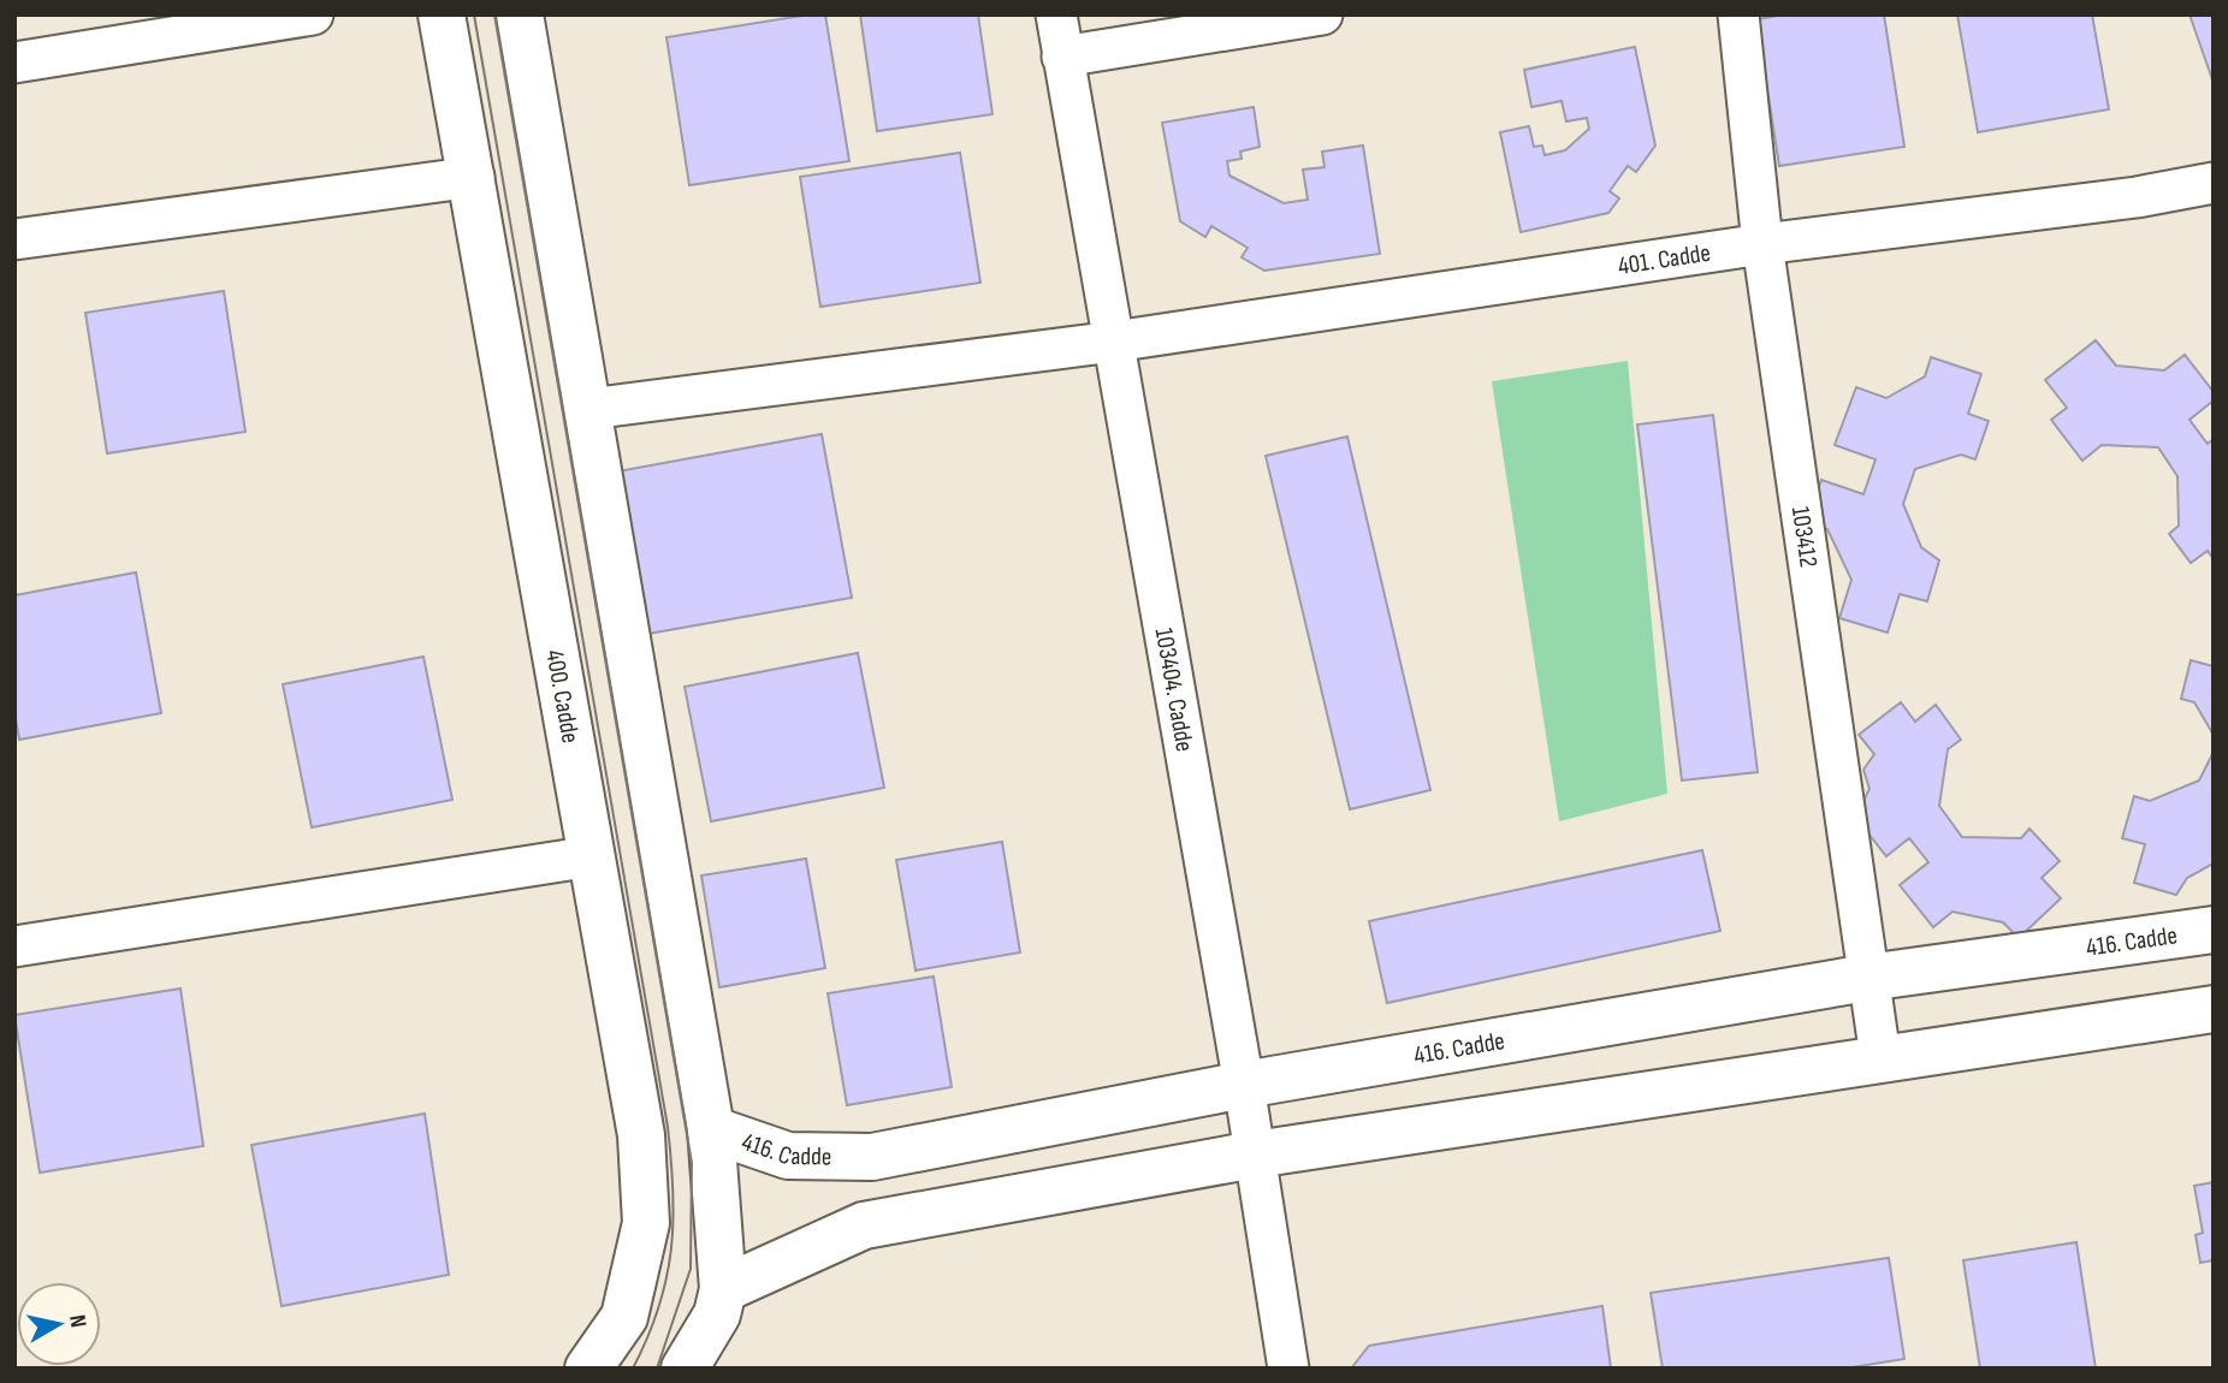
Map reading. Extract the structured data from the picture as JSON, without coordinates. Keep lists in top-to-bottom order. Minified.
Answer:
{"streets":{"street":["401. Cadde","103412","103404. Cadde","400. Cadde","416. Cadde"]},"crossings":[["401. Cadde","103412"],["401. Cadde","103404. Cadde"],["103412","416. Cadde"],["103404. Cadde","416. Cadde"]],"north":"right"}
